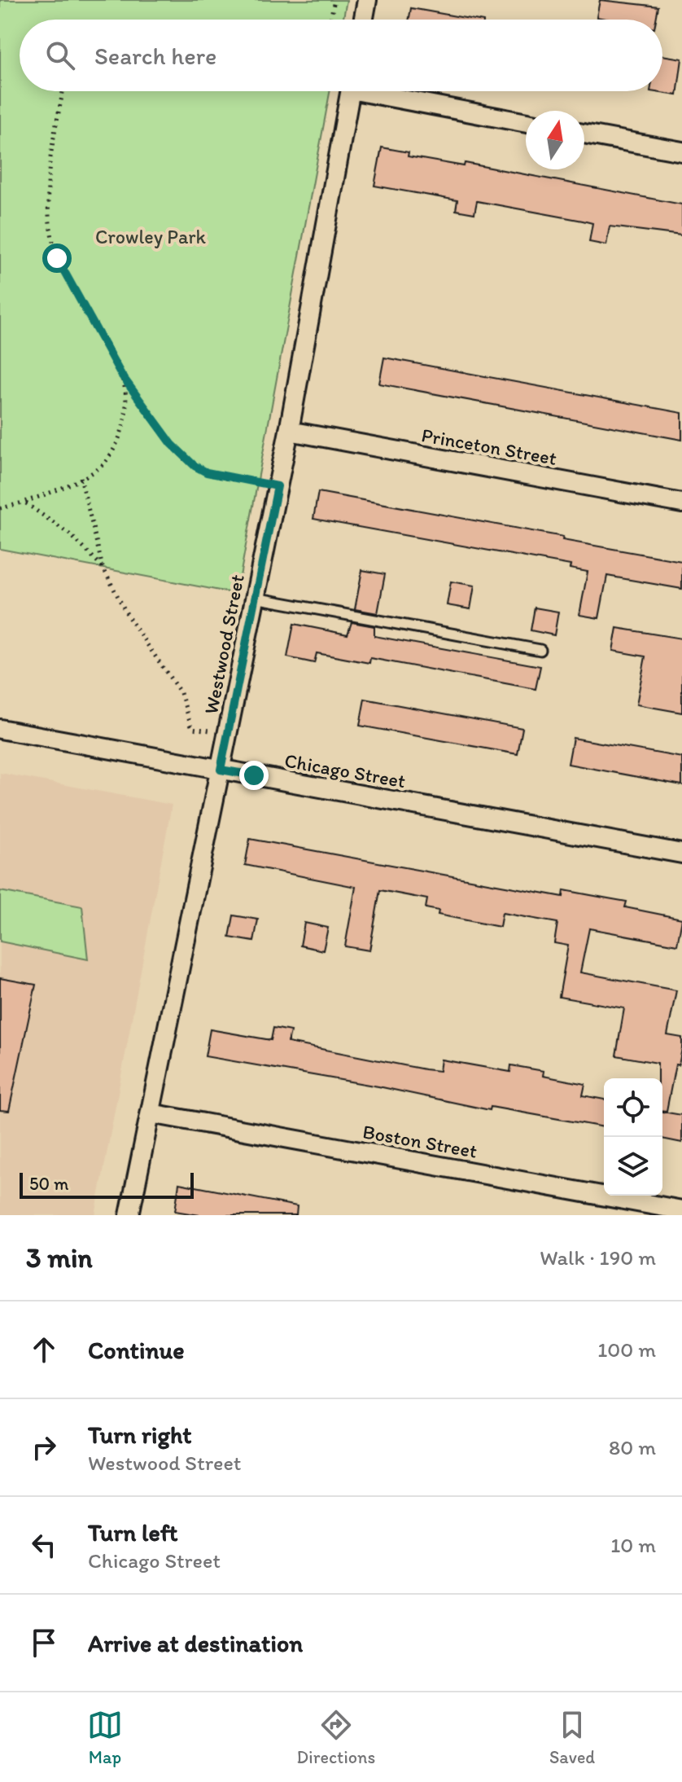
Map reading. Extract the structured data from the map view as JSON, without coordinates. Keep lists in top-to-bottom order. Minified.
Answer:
{"streets":{"street":["Princeton Street","Westwood Street","Chicago Street","Boston Street"]},"crossings":[["Princeton Street","Westwood Street"],["Westwood Street","Chicago Street"],["Westwood Street","Boston Street"]],"parks":["Crowley Park"],"scale_bar":"50 m","north":"top","page":{"search":"Search here","scale":"50 m","heading":["3 min","Walk · 190 m"],"list":[["Continue","100 m"],["Turn right","Westwood Street","80 m"],["Turn left","Chicago Street","10 m"],"Arrive at destination"],"nav":["Map","Directions","Saved"]}}
